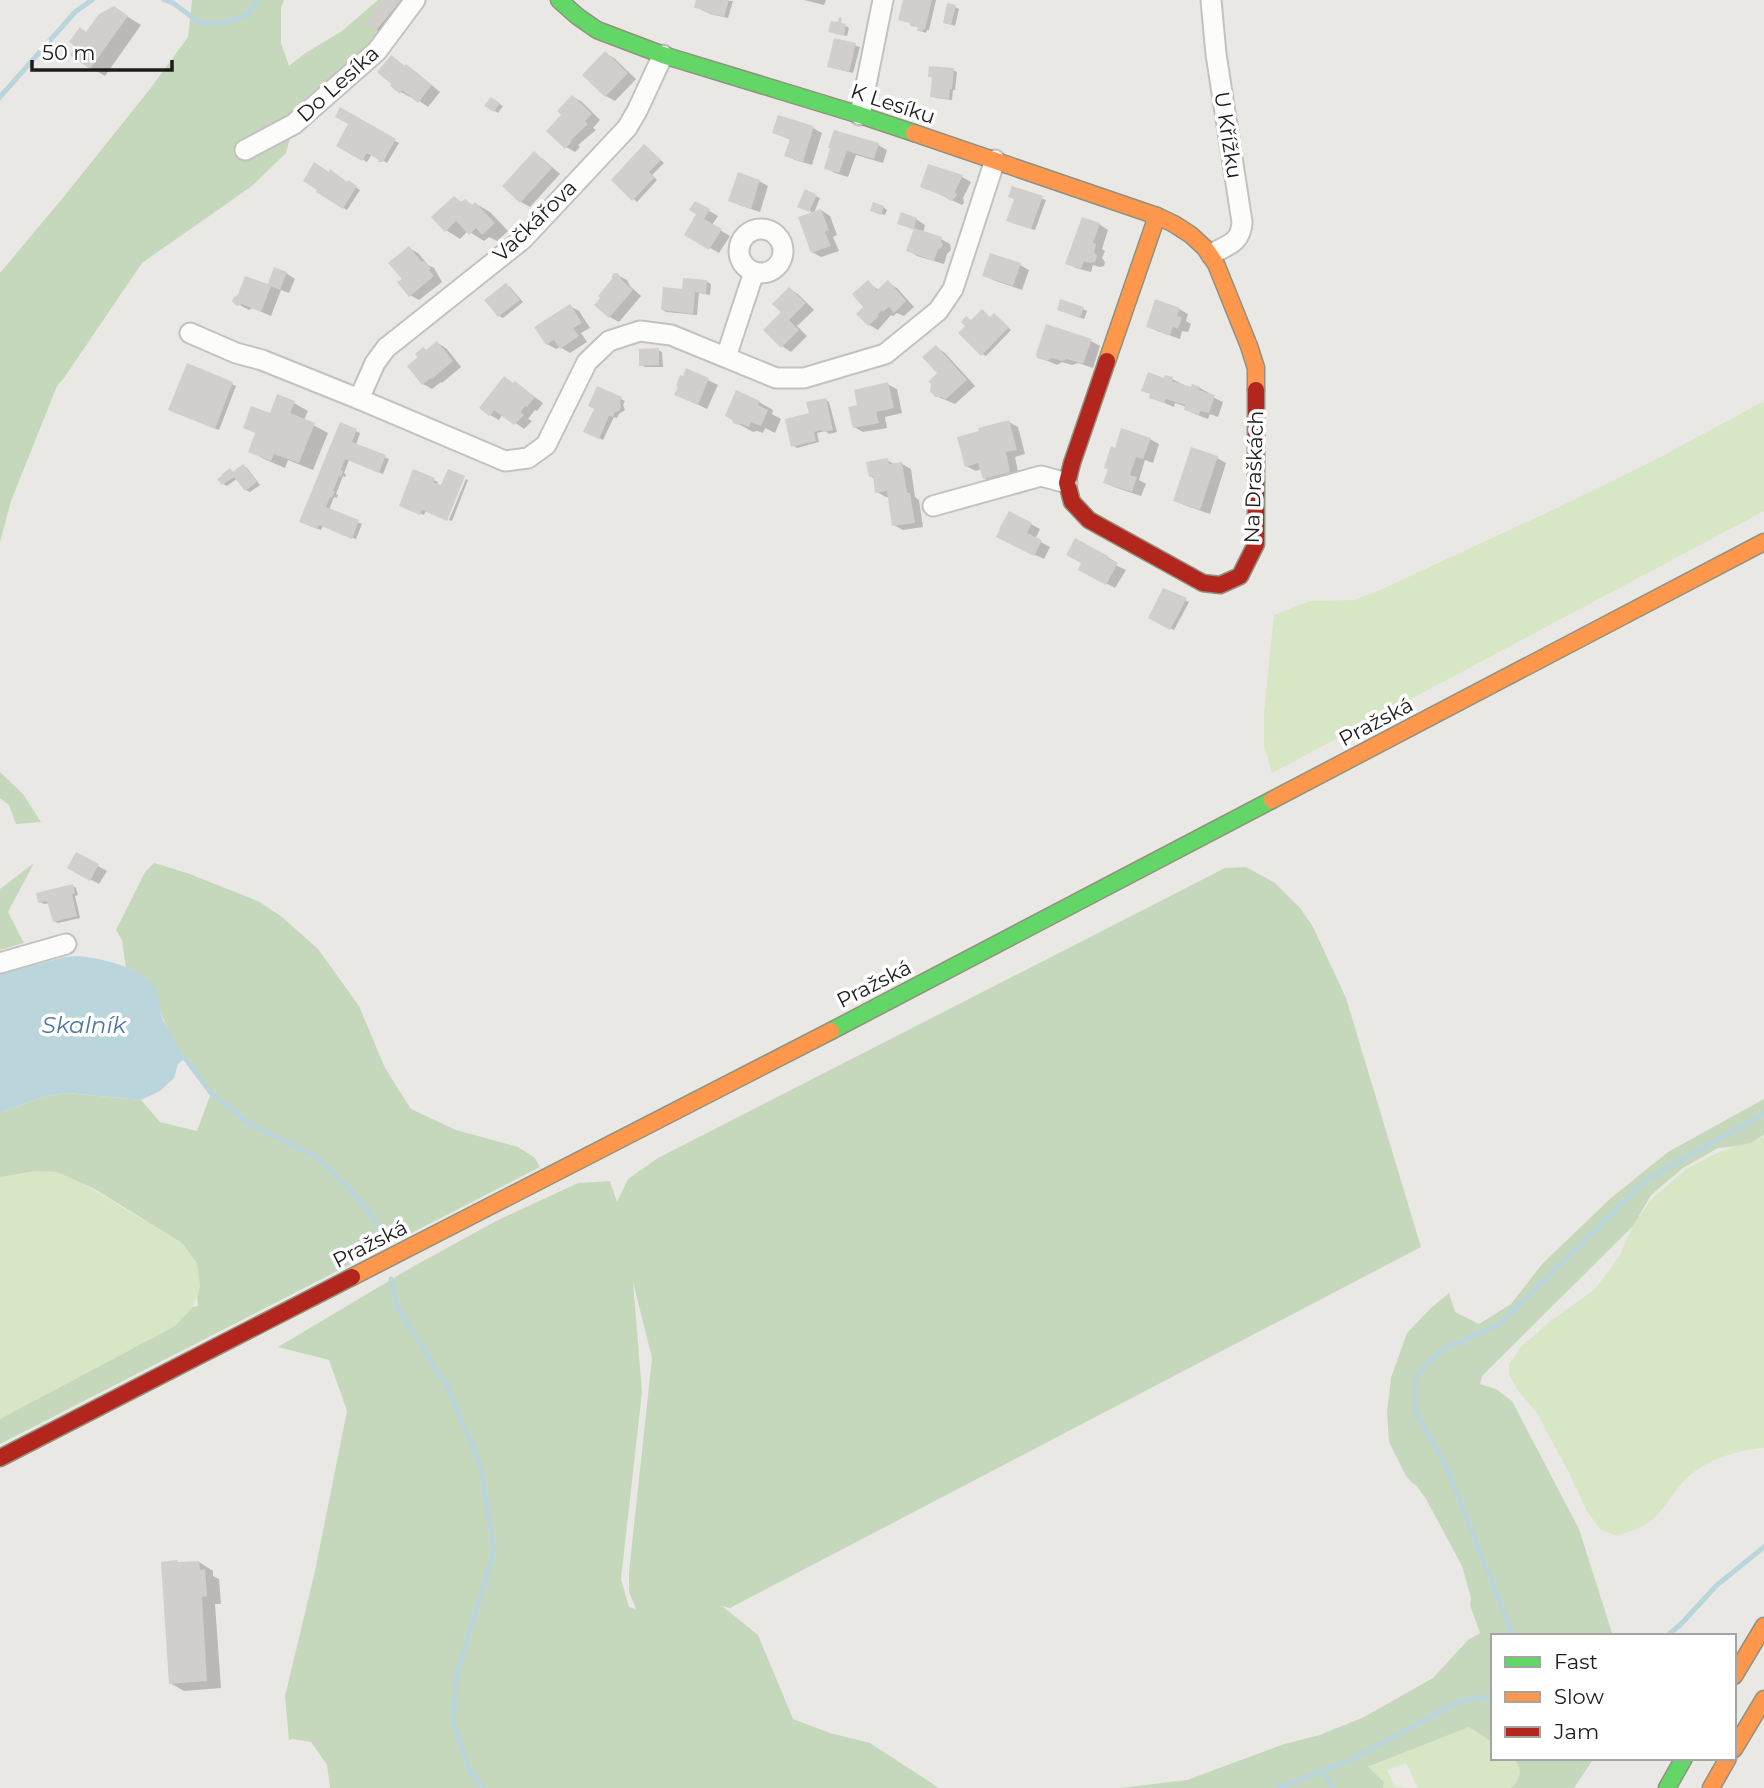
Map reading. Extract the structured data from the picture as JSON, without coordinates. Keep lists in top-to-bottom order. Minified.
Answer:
{"streets":{"main road":["K Lesíku","Na Draškách","Pražská"],"street":["Do Lesíka","U Křížku","Vačkářova"]},"crossings":[["K Lesíku","U Křížku"],["K Lesíku","Vačkářova"],["K Lesíku","Na Draškách"],["U Křížku","Na Draškách"]],"water":["Skalník"],"legend":["Fast","Slow","Jam"],"scale_bar":"50 m"}
